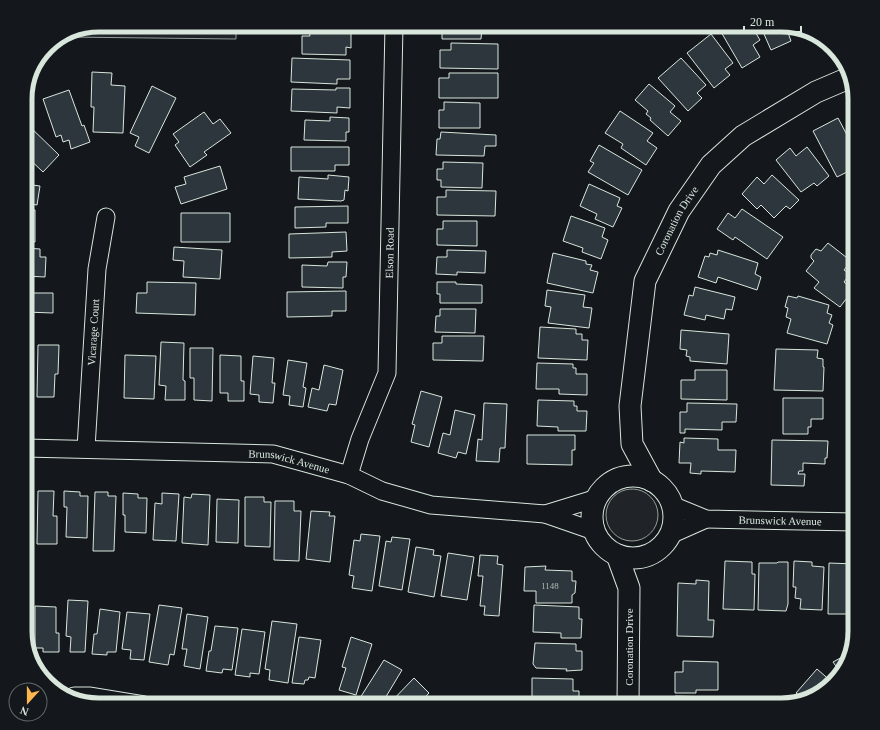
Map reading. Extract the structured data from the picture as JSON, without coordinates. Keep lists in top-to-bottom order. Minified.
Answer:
{"streets":{"street":["Coronation Drive","Elson Road","Vicarage Court","Brunswick Avenue"]},"crossings":[["Coronation Drive","Brunswick Avenue"],["Elson Road","Brunswick Avenue"],["Vicarage Court","Brunswick Avenue"]],"house_numbers":["1148"],"scale_bar":"20 m","north":"bottom"}
